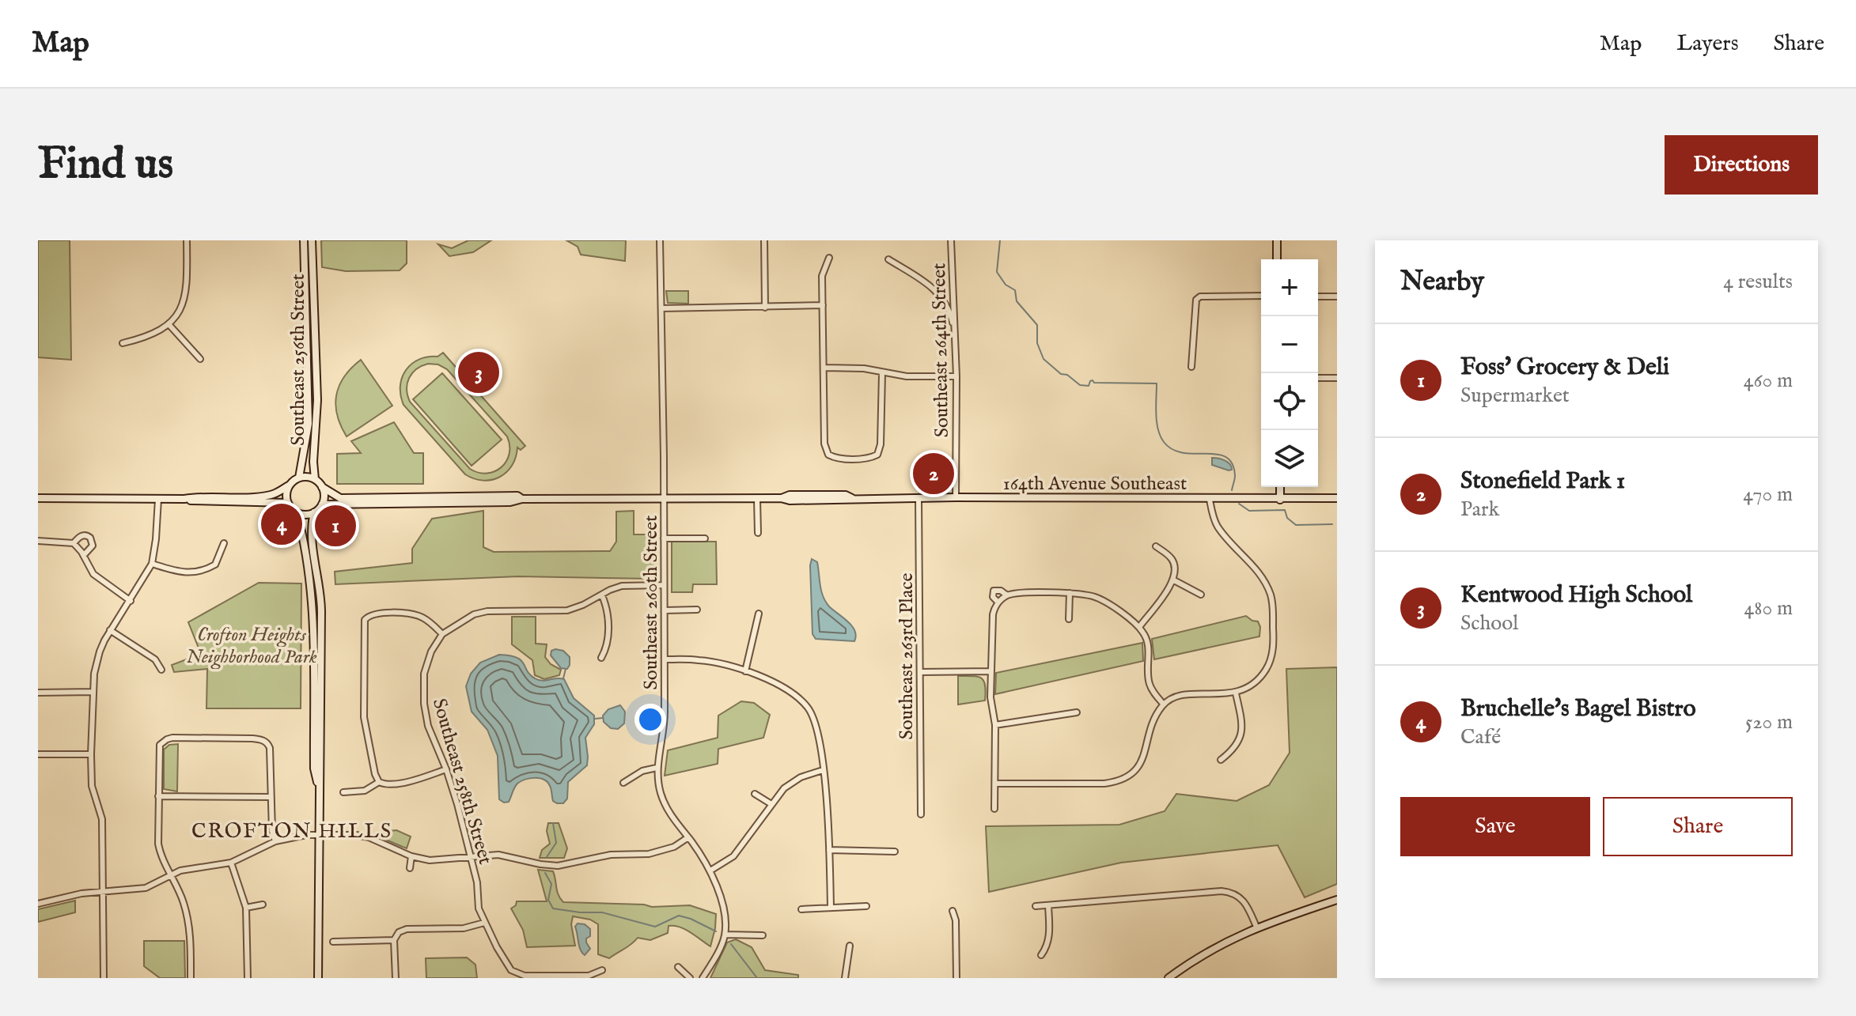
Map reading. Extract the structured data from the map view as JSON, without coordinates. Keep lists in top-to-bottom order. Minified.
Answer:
{"streets":{"street":["Southeast 264th Street","Southeast 256th Street","164th Avenue Southeast","Southeast 260th Street","Southeast 263rd Place","Southeast 258th Street"]},"crossings":[["Southeast 264th Street","164th Avenue Southeast"],["Southeast 256th Street","164th Avenue Southeast"],["164th Avenue Southeast","Southeast 260th Street"],["164th Avenue Southeast","Southeast 263rd Place"]],"districts":["CROFTON HILLS"],"parks":["Crofton Heights Neighborhood Park"],"page":{"header":"Map","nav":["Map","Layers","Share"],"buttons":["Directions",["Save","Share"]],"title":"Find us","heading":["Nearby","4 results"],"map_buttons":["+","−"],"list":[{"mark":"1","name":"Foss' Grocery & Deli","note":"Supermarket","value":"460 m"},{"mark":"2","name":"Stonefield Park 1","note":"Park","value":"470 m"},{"mark":"3","name":"Kentwood High School","note":"School","value":"480 m"},{"mark":"4","name":"Bruchelle's Bagel Bistro","note":"Café","value":"520 m"}],"pins":["3","2","4","1"]}}
